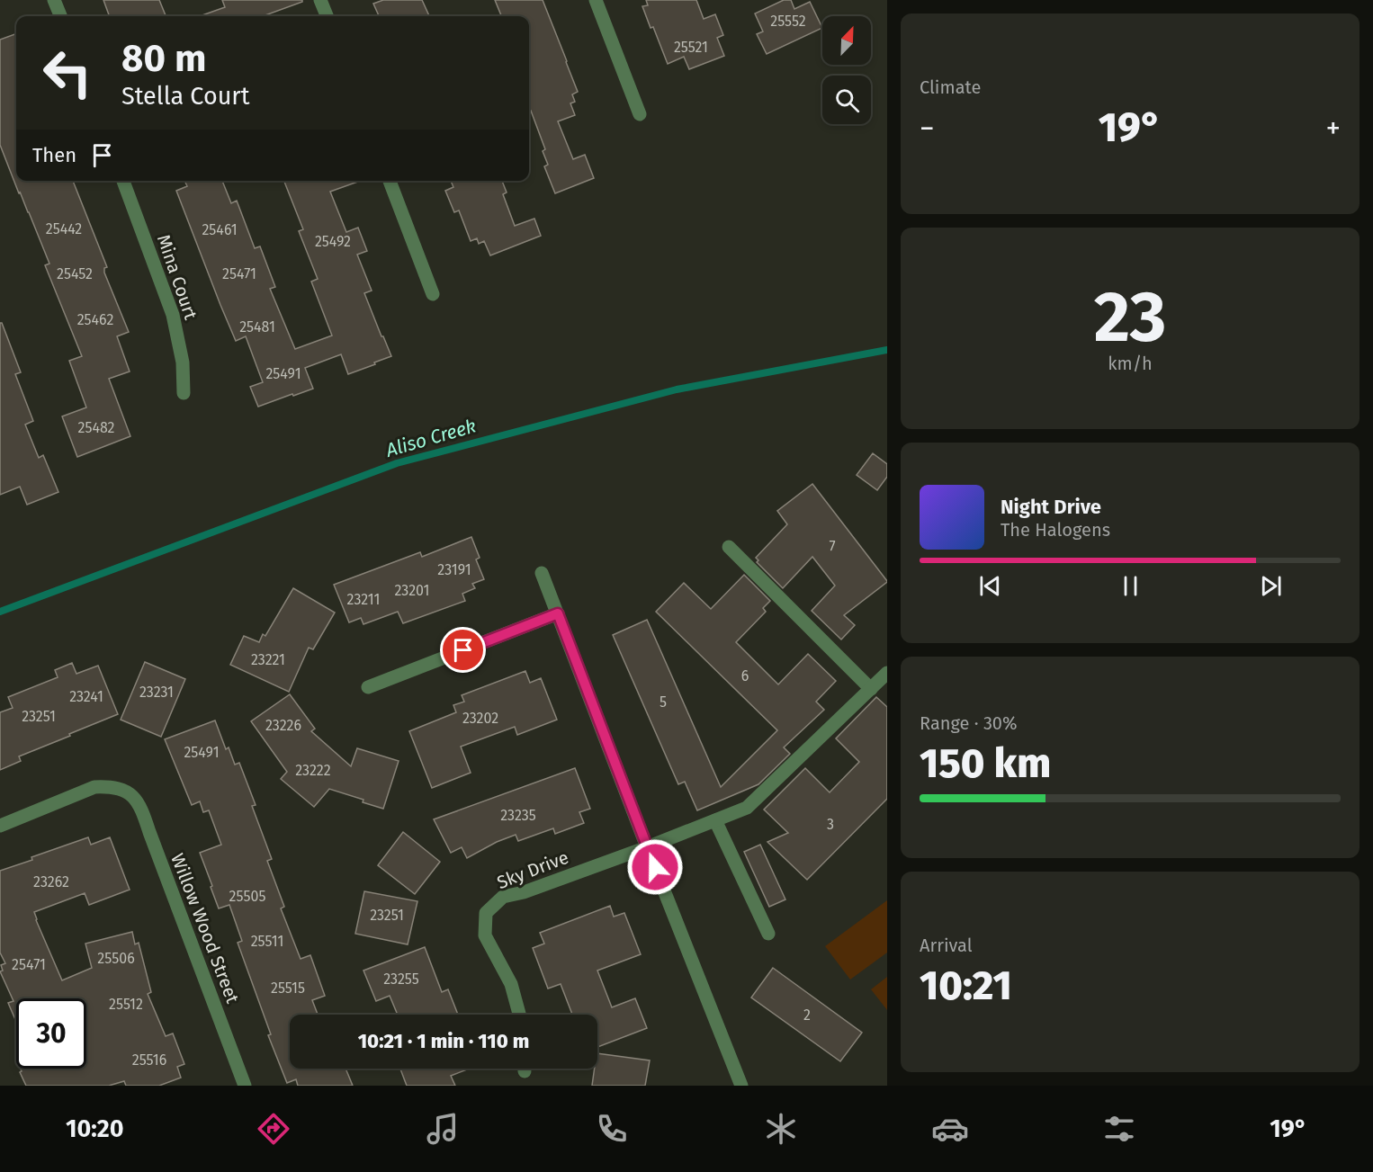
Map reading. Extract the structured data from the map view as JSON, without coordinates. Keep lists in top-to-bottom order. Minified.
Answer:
{"streets":{"street":["Mina Court","Sky Drive","Willow Wood Street"]},"water":["Aliso Creek"],"house_numbers":["25552","25521","25442","25461","25492","25452","25471","25462","25481","25491","25482","7","23191","23201","23211","23221","6","23231","23241","5","23251","23202","23226","25491","23222","23235","3","23262","25505","23251","25511","25506","25471","23255","25515","25512","2","25516"],"north":"top right","page":{"tile":["Climate",["23","km/h"],["Range · 30%","150 km"],["Arrival","10:21"]],"turn":["80 m","Stella Court"],"heat":["−","19°","+"],"then":"Then","song":["Night Drive","The Halogens"],"limit":"30","trip":"10:21 · 1 min · 110 m","tabs":["10:20","19°"]}}
